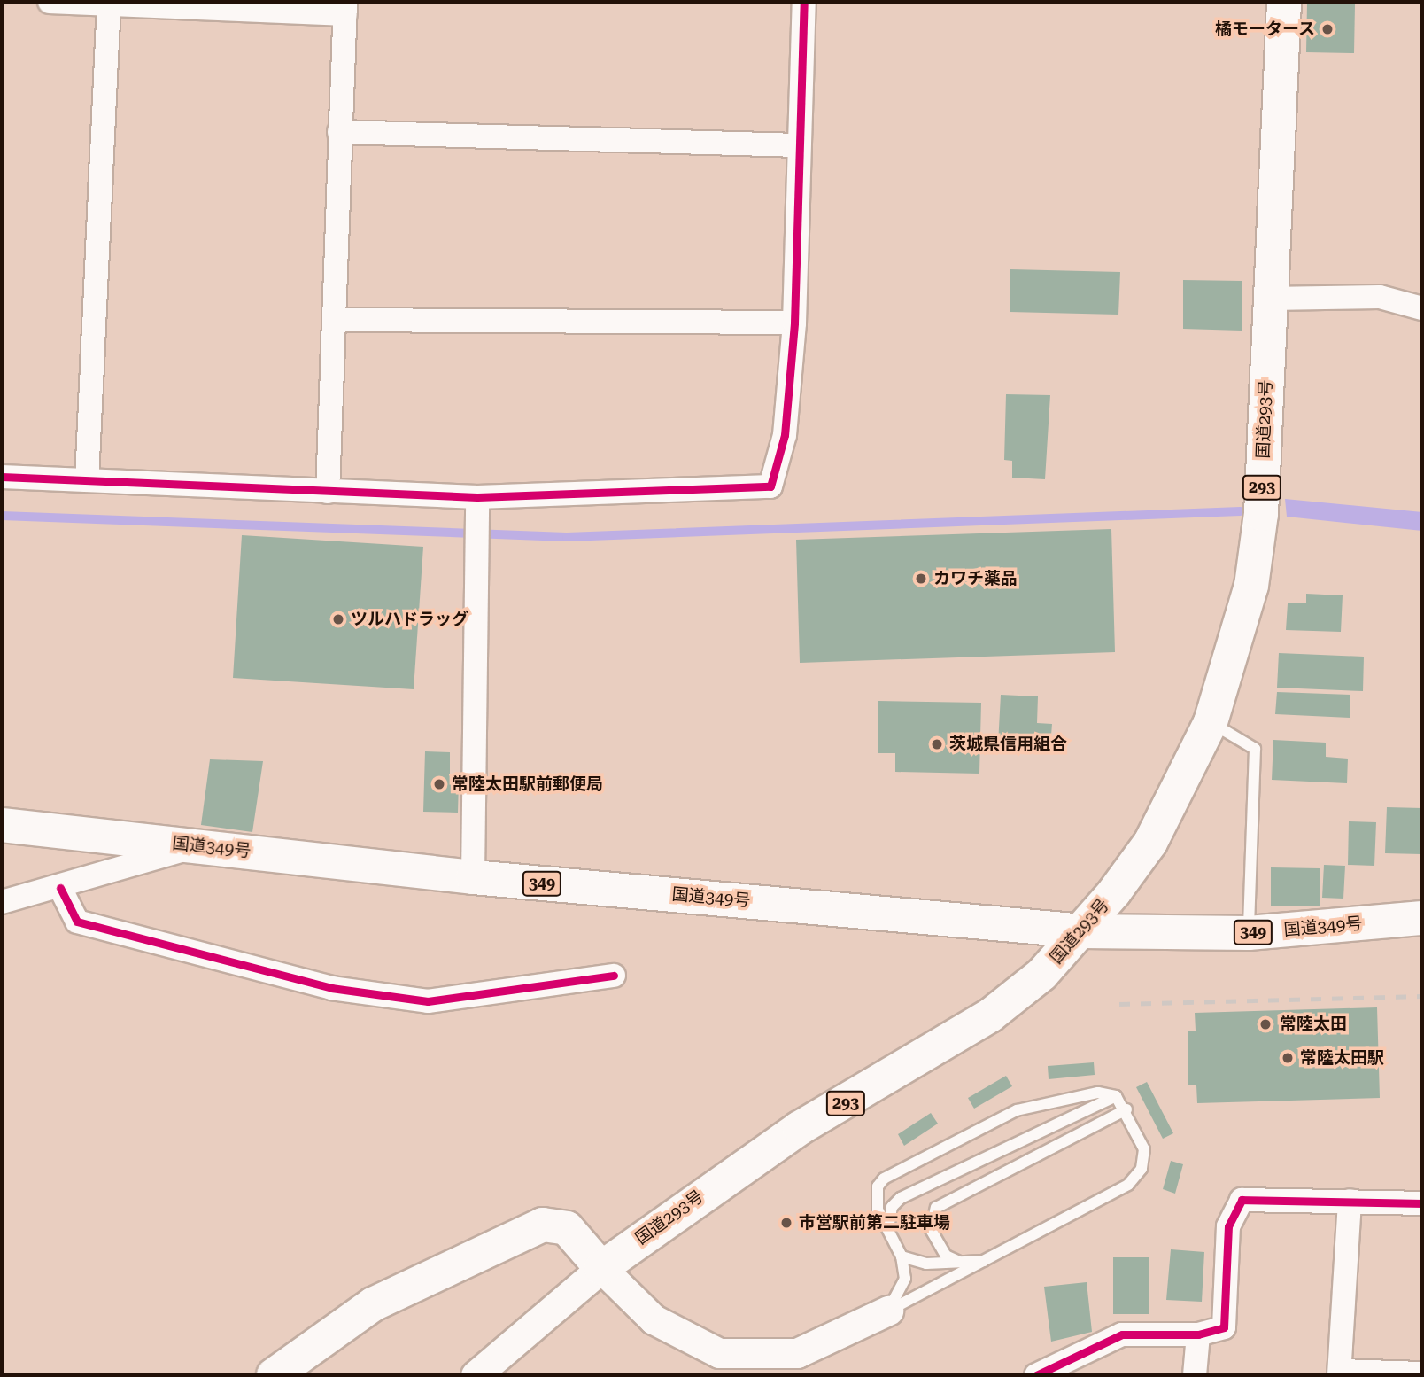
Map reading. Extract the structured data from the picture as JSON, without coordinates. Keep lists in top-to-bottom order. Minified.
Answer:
{"streets":{"highway":["国道293号","293","国道349号","349"]},"crossings":[["国道293号","国道349号"]],"places":["橘モータース","カワチ薬品","ツルハドラッグ","茨城県信用組合","常陸太田駅前郵便局","常陸太田","常陸太田駅","市営駅前第二駐車場"]}
